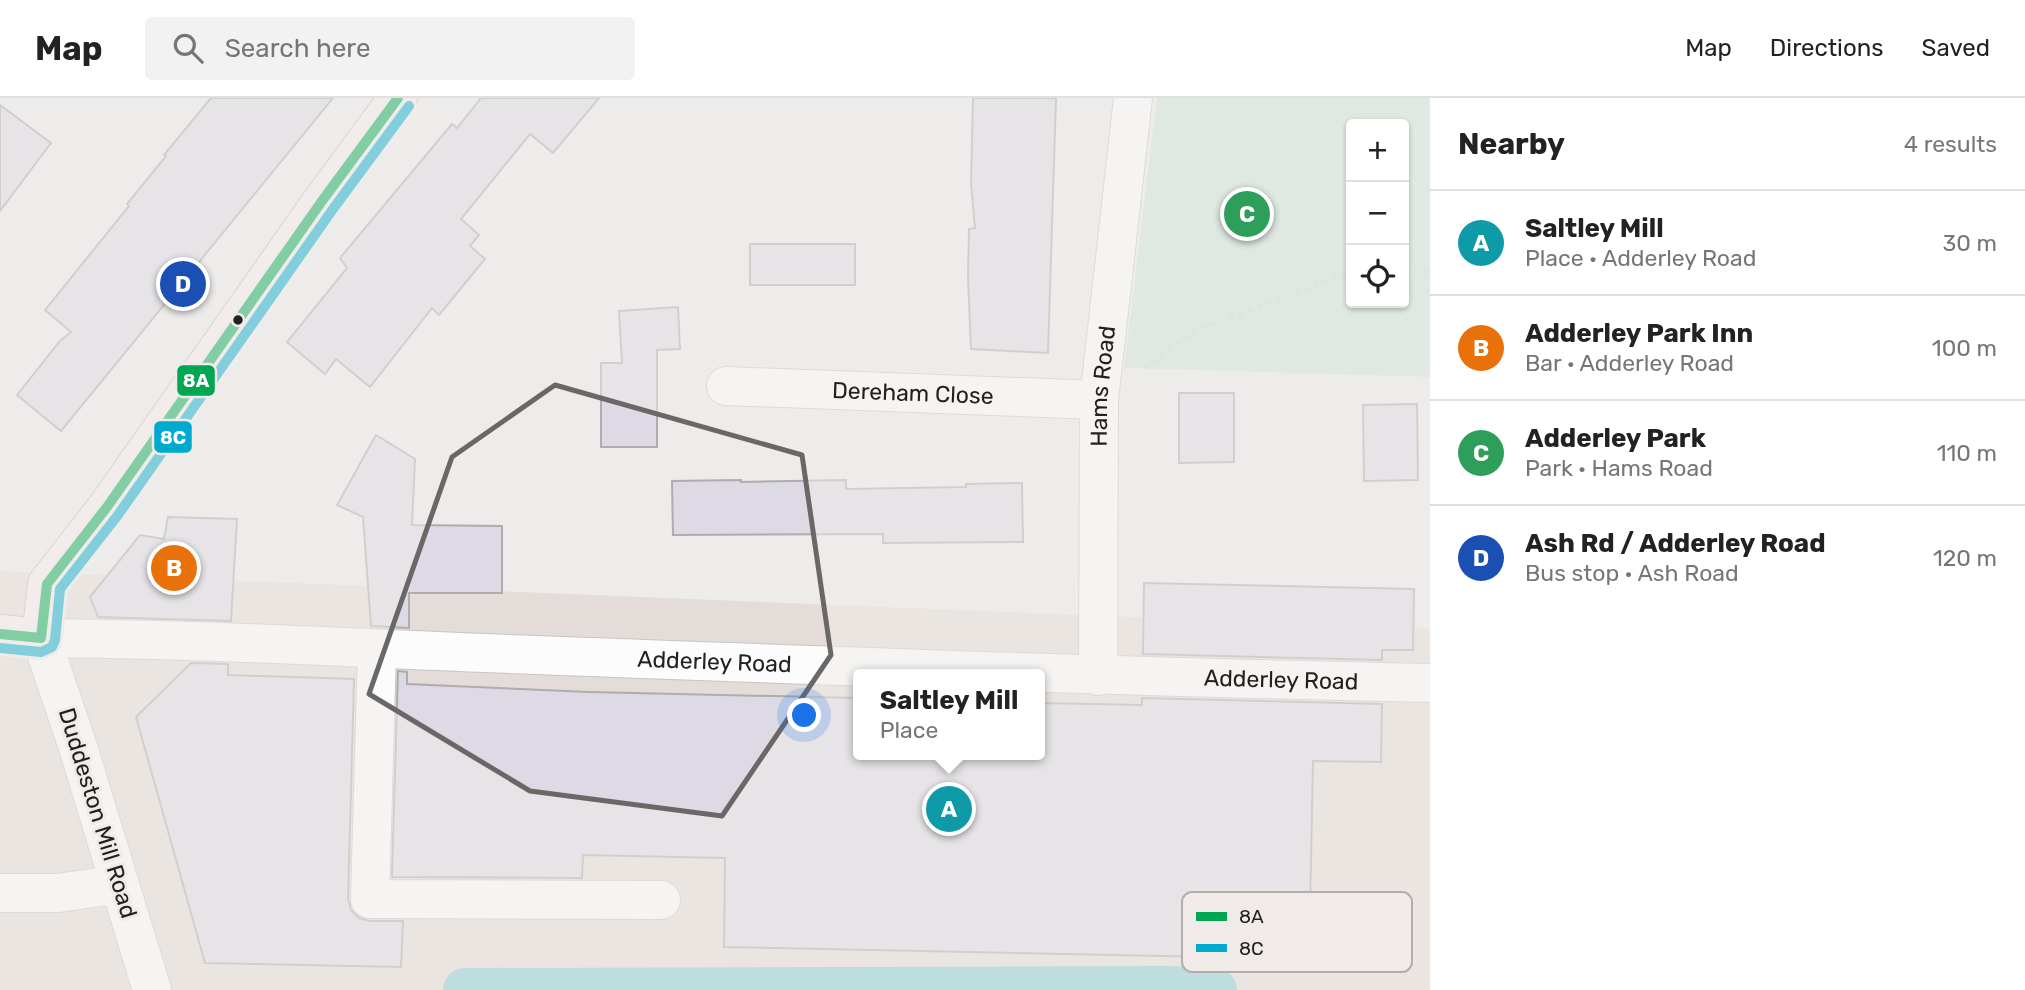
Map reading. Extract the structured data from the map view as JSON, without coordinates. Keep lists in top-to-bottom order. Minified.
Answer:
{"streets":{"main road":["Adderley Road"],"street":["Hams Road","Dereham Close","Duddeston Mill Road"]},"crossings":[["Hams Road","Dereham Close"],["Hams Road","Adderley Road"],["Adderley Road","Duddeston Mill Road"]],"lines":["transit line 8A","transit line 8C"],"legend":["8A","8C"],"page":{"header":"Map","search":"Search here","nav":["Map","Directions","Saved"],"heading":["Nearby","4 results"],"map_buttons":["+","−"],"pins":["C","D","B","A"],"list":[{"mark":"A","name":"Saltley Mill","note":"Place · Adderley Road","value":"30 m"},{"mark":"B","name":"Adderley Park Inn","note":"Bar · Adderley Road","value":"100 m"},{"mark":"C","name":"Adderley Park","note":"Park · Hams Road","value":"110 m"},{"mark":"D","name":"Ash Rd / Adderley Road","note":"Bus stop · Ash Road","value":"120 m"}],"popup":["Saltley Mill","Place"]}}
